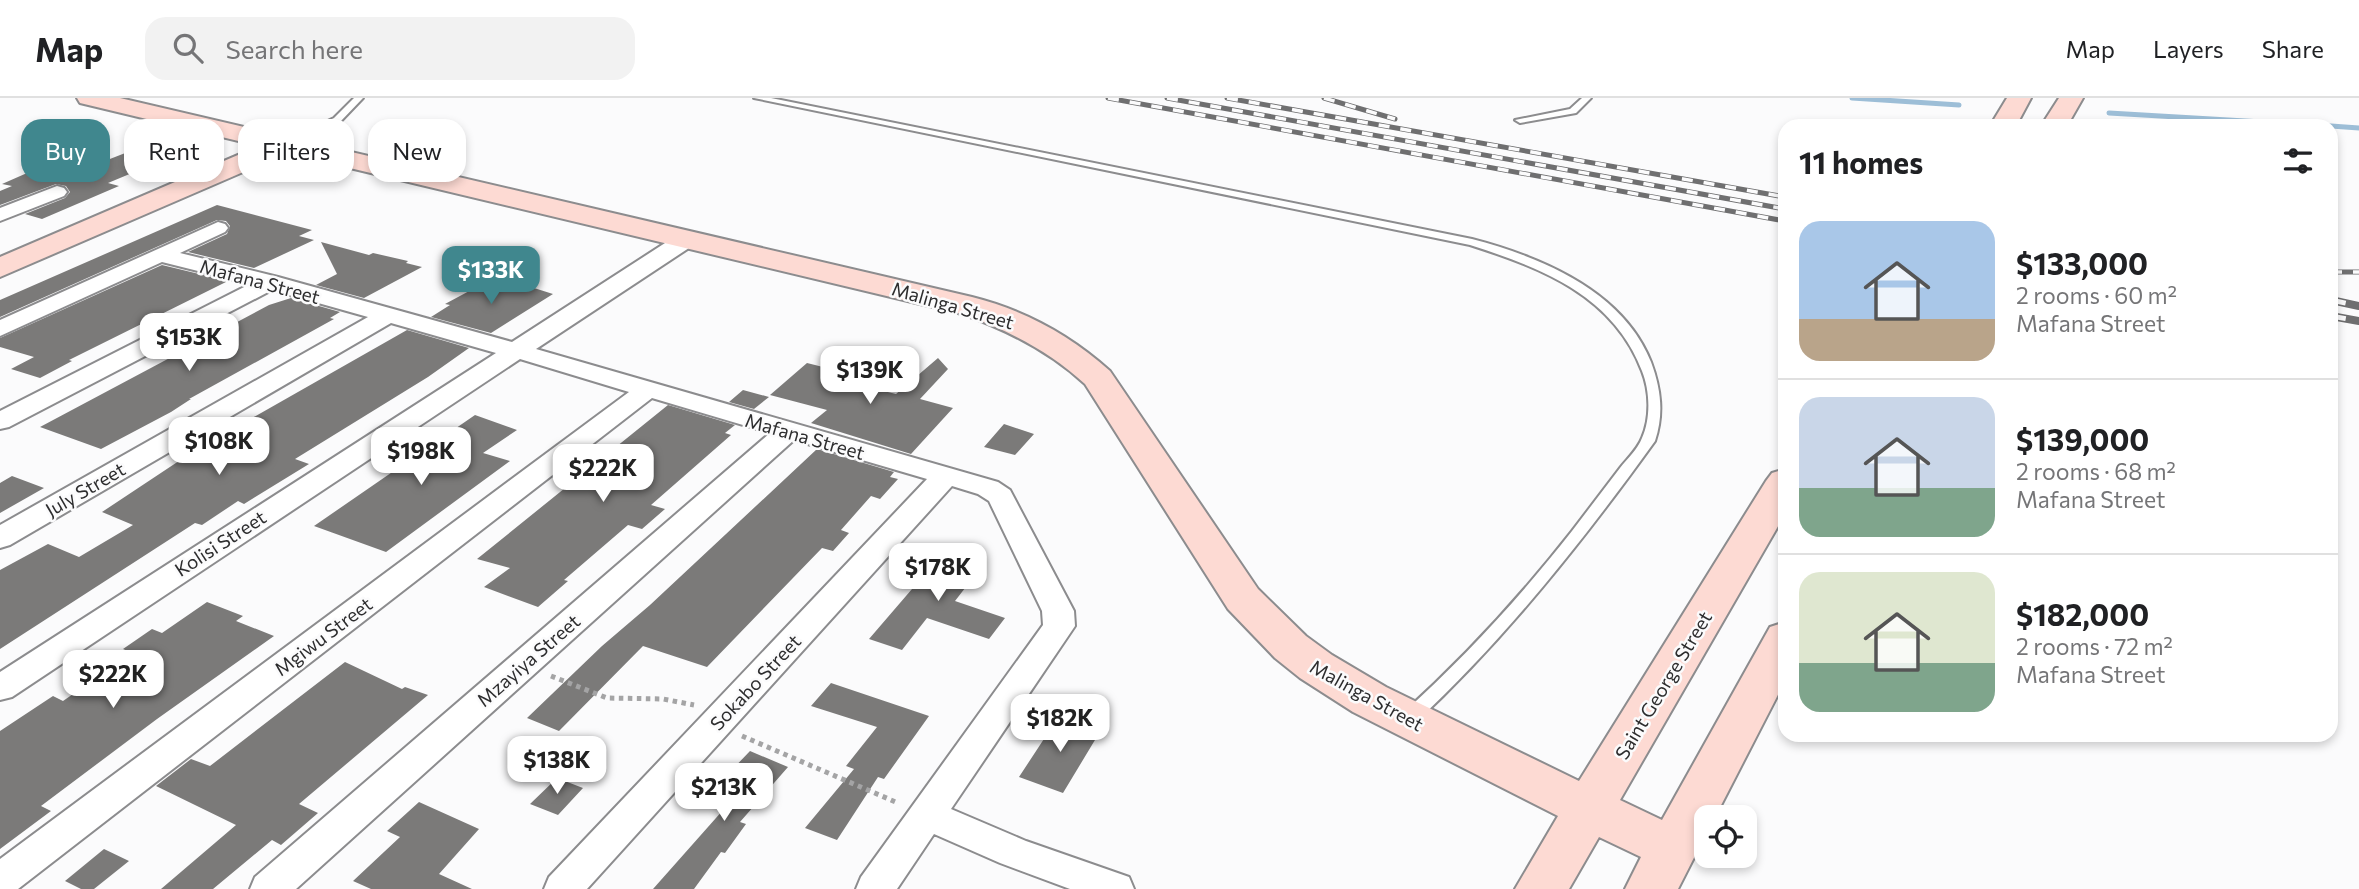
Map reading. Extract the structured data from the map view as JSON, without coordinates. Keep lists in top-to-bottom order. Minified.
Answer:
{"streets":{"street":["Mafana Street","Malinga Street","July Street","Kolisi Street","Mgiwu Street","Mzayiya Street","Sokabo Street","Saint George Street"]},"crossings":[["Mafana Street","July Street"],["Mafana Street","Kolisi Street"],["Mafana Street","Mgiwu Street"],["Mafana Street","Mzayiya Street"],["Mafana Street","Sokabo Street"],["Malinga Street","Kolisi Street"],["Malinga Street","Saint George Street"]],"page":{"header":"Map","search":"Search here","nav":["Map","Layers","Share"],"chip":["Buy","Rent","Filters","New"],"heading":"11 homes","list":[{"name":"$133,000","note":"2 rooms · 60 m² · Mafana Street"},{"name":"$139,000","note":"2 rooms · 68 m² · Mafana Street"},{"name":"$182,000","note":"2 rooms · 72 m² · Mafana Street"}],"price":["$133K","$153K","$139K","$108K","$198K","$222K","$178K","$222K","$182K","$138K","$213K"]}}
